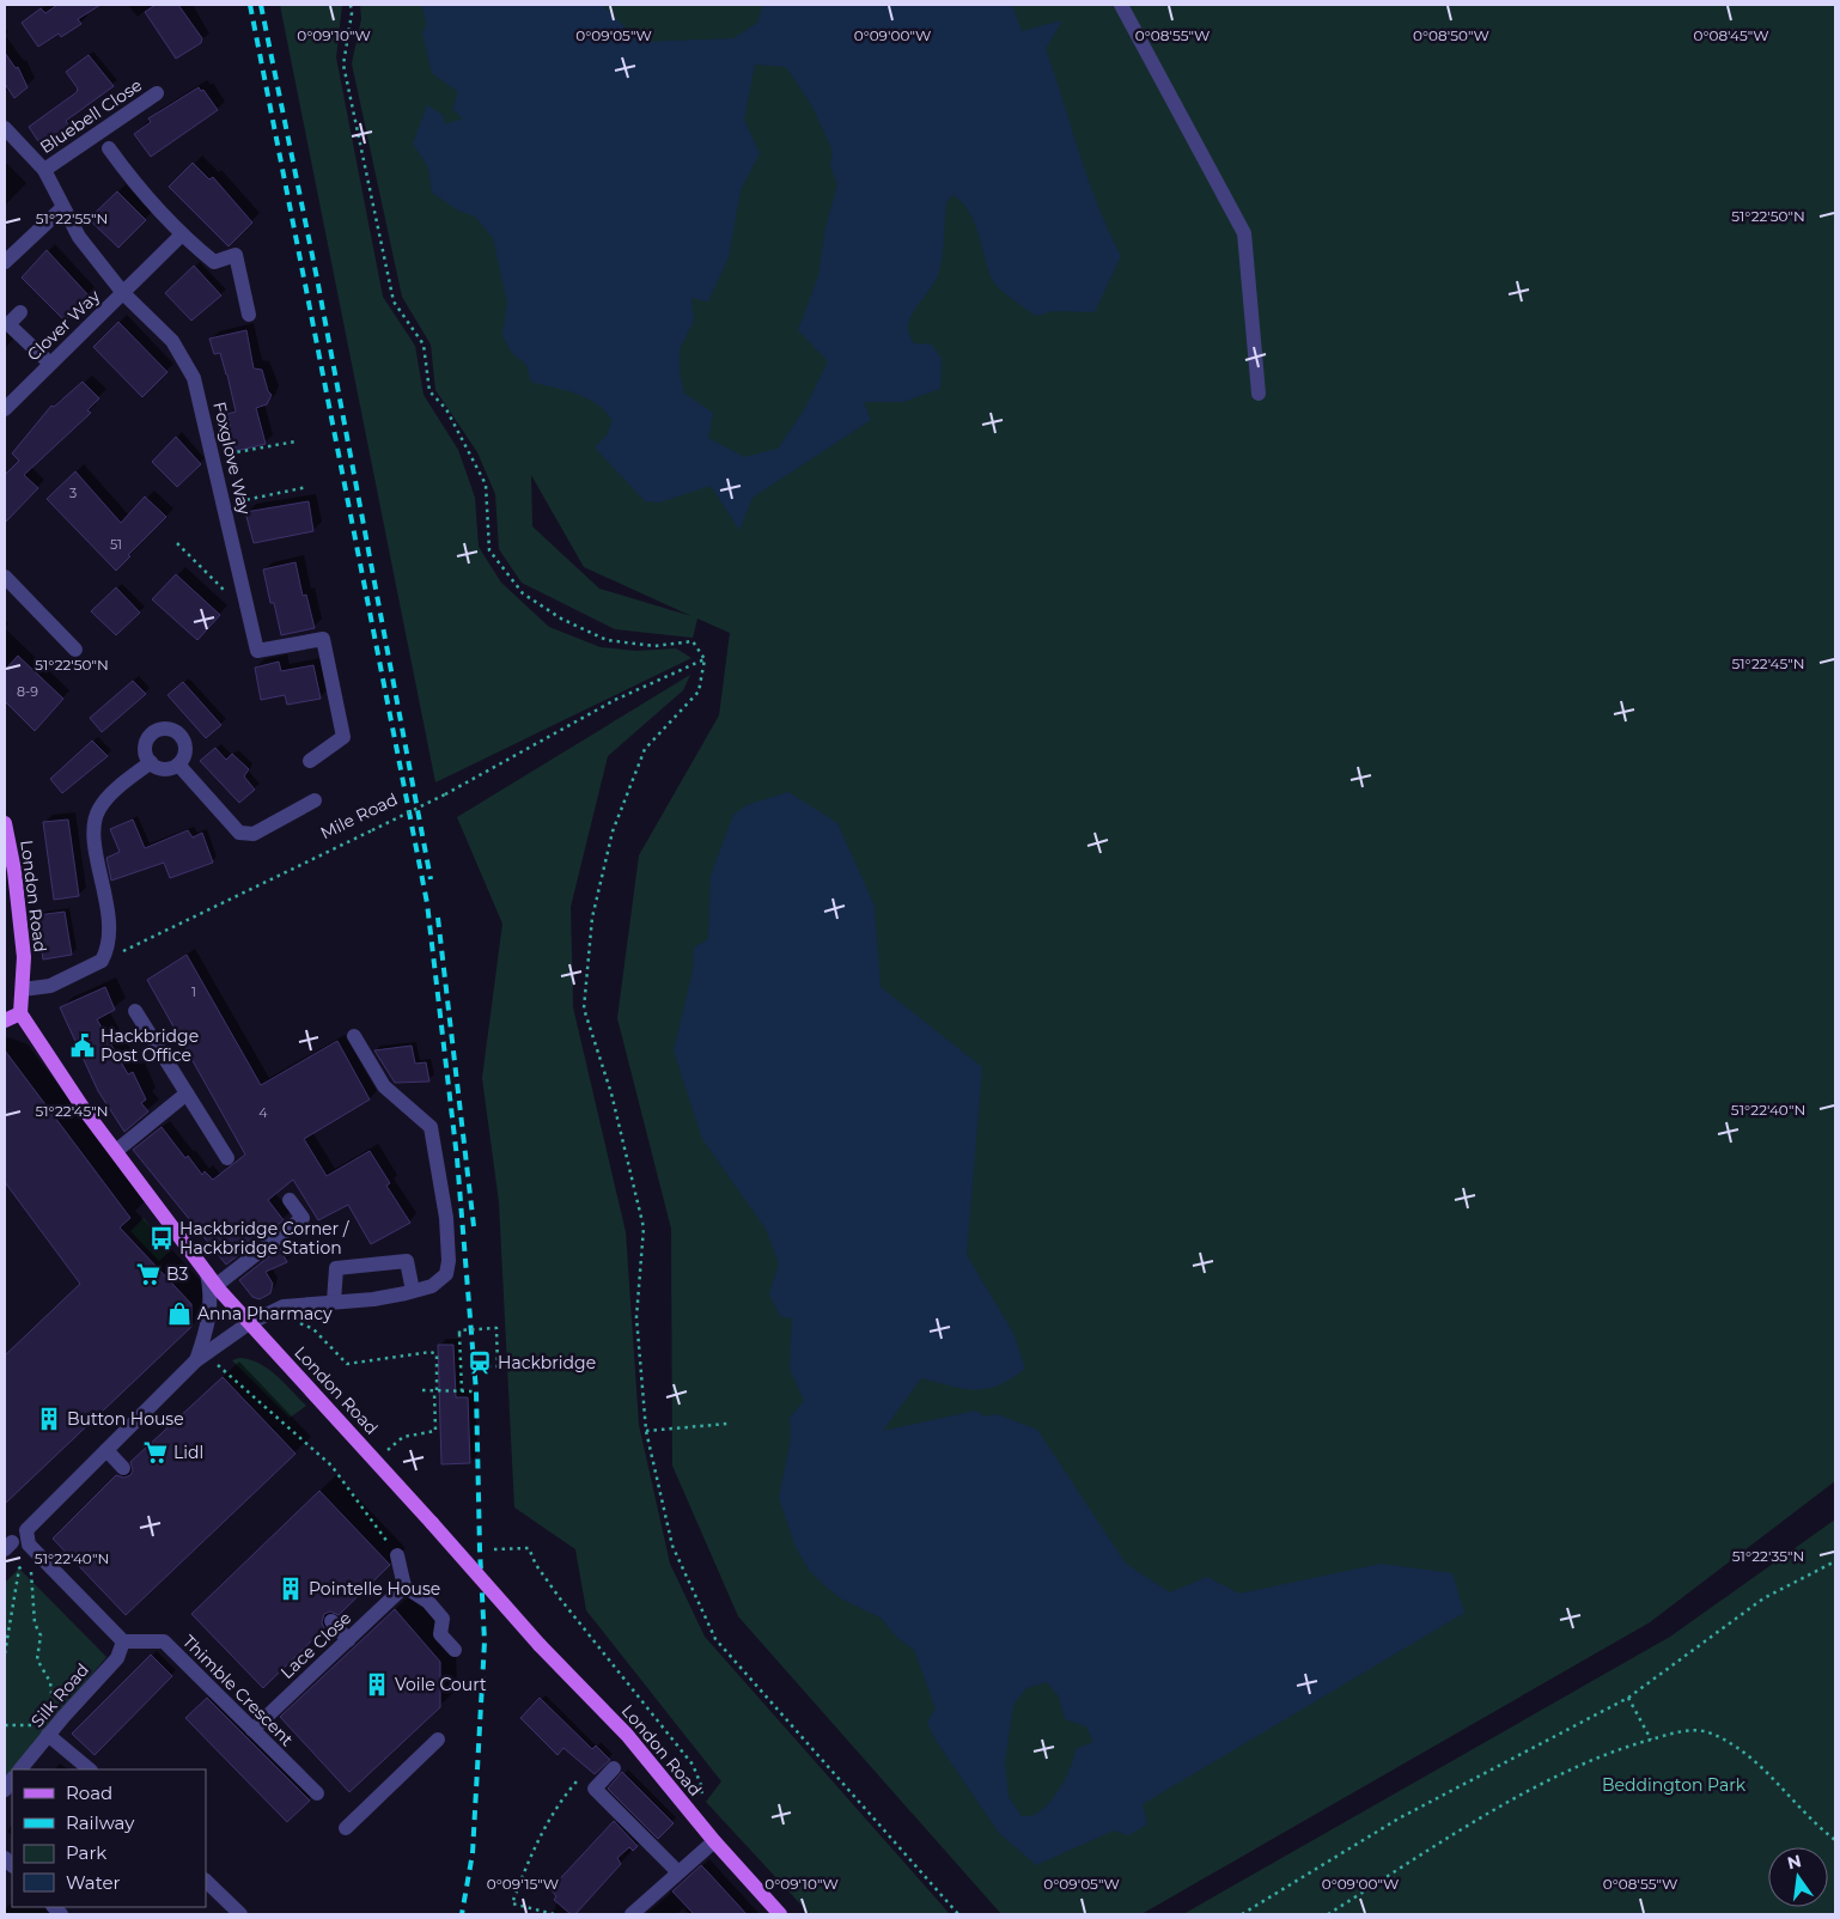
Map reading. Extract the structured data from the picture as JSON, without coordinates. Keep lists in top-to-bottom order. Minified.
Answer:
{"streets":{"main road":["London Road"],"street":["Bluebell Close","Clover Way","Foxglove Way","Lace Close","Thimble Crescent","Silk Road"],"path":["Mile Road"]},"crossings":[["Bluebell Close","Foxglove Way"],["Clover Way","Foxglove Way"],["Lace Close","Thimble Crescent"],["Thimble Crescent","Silk Road"]],"parks":["Beddington Park"],"places":{"public building":["Hackbridge Post Office"],"bus stop":["Hackbridge Corner / Hackbridge Station"],"supermarket":["B3","Lidl"],"shop":["Anna Pharmacy"],"station":["Hackbridge"],"building":["Button House","Pointelle House","Voile Court"]},"house_numbers":["3","51","8-9","1","4"],"legend":["Road","Railway","Park","Water"],"north":"top","coordinates":["0°09'10\"W","0°09'05\"W","0°09'00\"W","0°08'55\"W","0°08'50\"W","0°08'45\"W","51°22'50\"N","51°22'55\"N","51°22'45\"N","51°22'40\"N","51°22'35\"N","0°09'15\"W"]}
